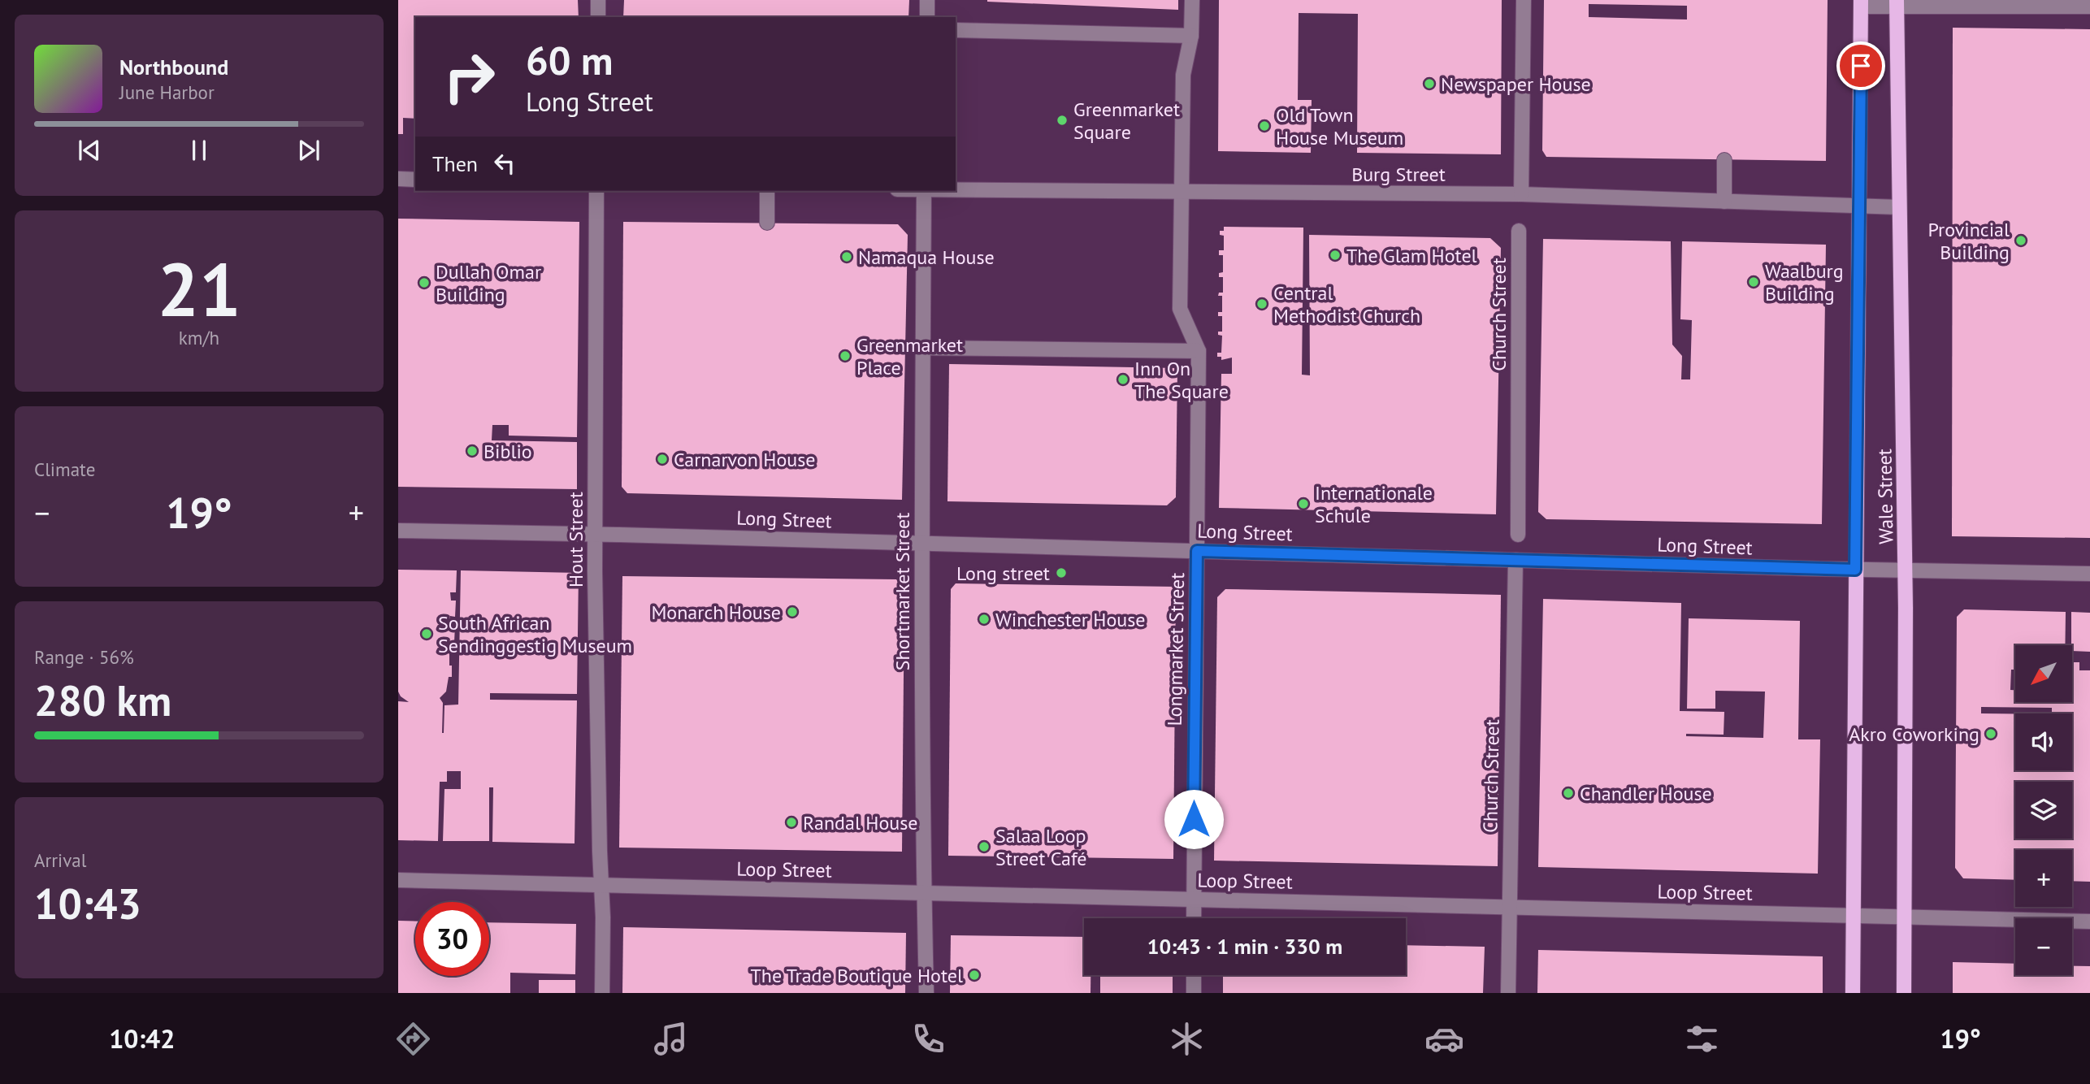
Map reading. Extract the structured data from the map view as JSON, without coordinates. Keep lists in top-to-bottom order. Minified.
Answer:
{"streets":{"main road":["Wale Street"],"street":["Burg Street","Church Street","Long Street","Hout Street","Shortmarket Street","Longmarket Street","Loop Street"]},"crossings":[["Burg Street","Wale Street"],["Burg Street","Longmarket Street"],["Church Street","Long Street"],["Church Street","Loop Street"],["Wale Street","Long Street"],["Wale Street","Loop Street"],["Long Street","Hout Street"],["Long Street","Shortmarket Street"],["Long Street","Longmarket Street"],["Hout Street","Loop Street"],["Shortmarket Street","Loop Street"],["Longmarket Street","Loop Street"]],"places":["Newspaper House","Greenmarket Square","Old Town House Museum","Provincial Building","The Glam Hotel","Namaqua House","Waalburg Building","Dullah Omar Building","Central Methodist Church","Greenmarket Place","Inn On The Square","Biblio","Carnarvon House","Internationale Schule","Long street","Monarch House","Winchester House","South African Sendinggestig Museum","Akro Coworking","Chandler House","Randal House","Salaa Loop Street Café","The Trade Boutique Hotel"],"north":"bottom left","page":{"turn":["60 m","Long Street"],"song":["Northbound","June Harbor"],"then":"Then","tile":[["21","km/h"],"Climate",["Range · 56%","280 km"],["Arrival","10:43"]],"heat":["−","19°","+"],"map_buttons":["+","−"],"limit":"30","trip":"10:43 · 1 min · 330 m","tabs":["10:42","19°"]}}
